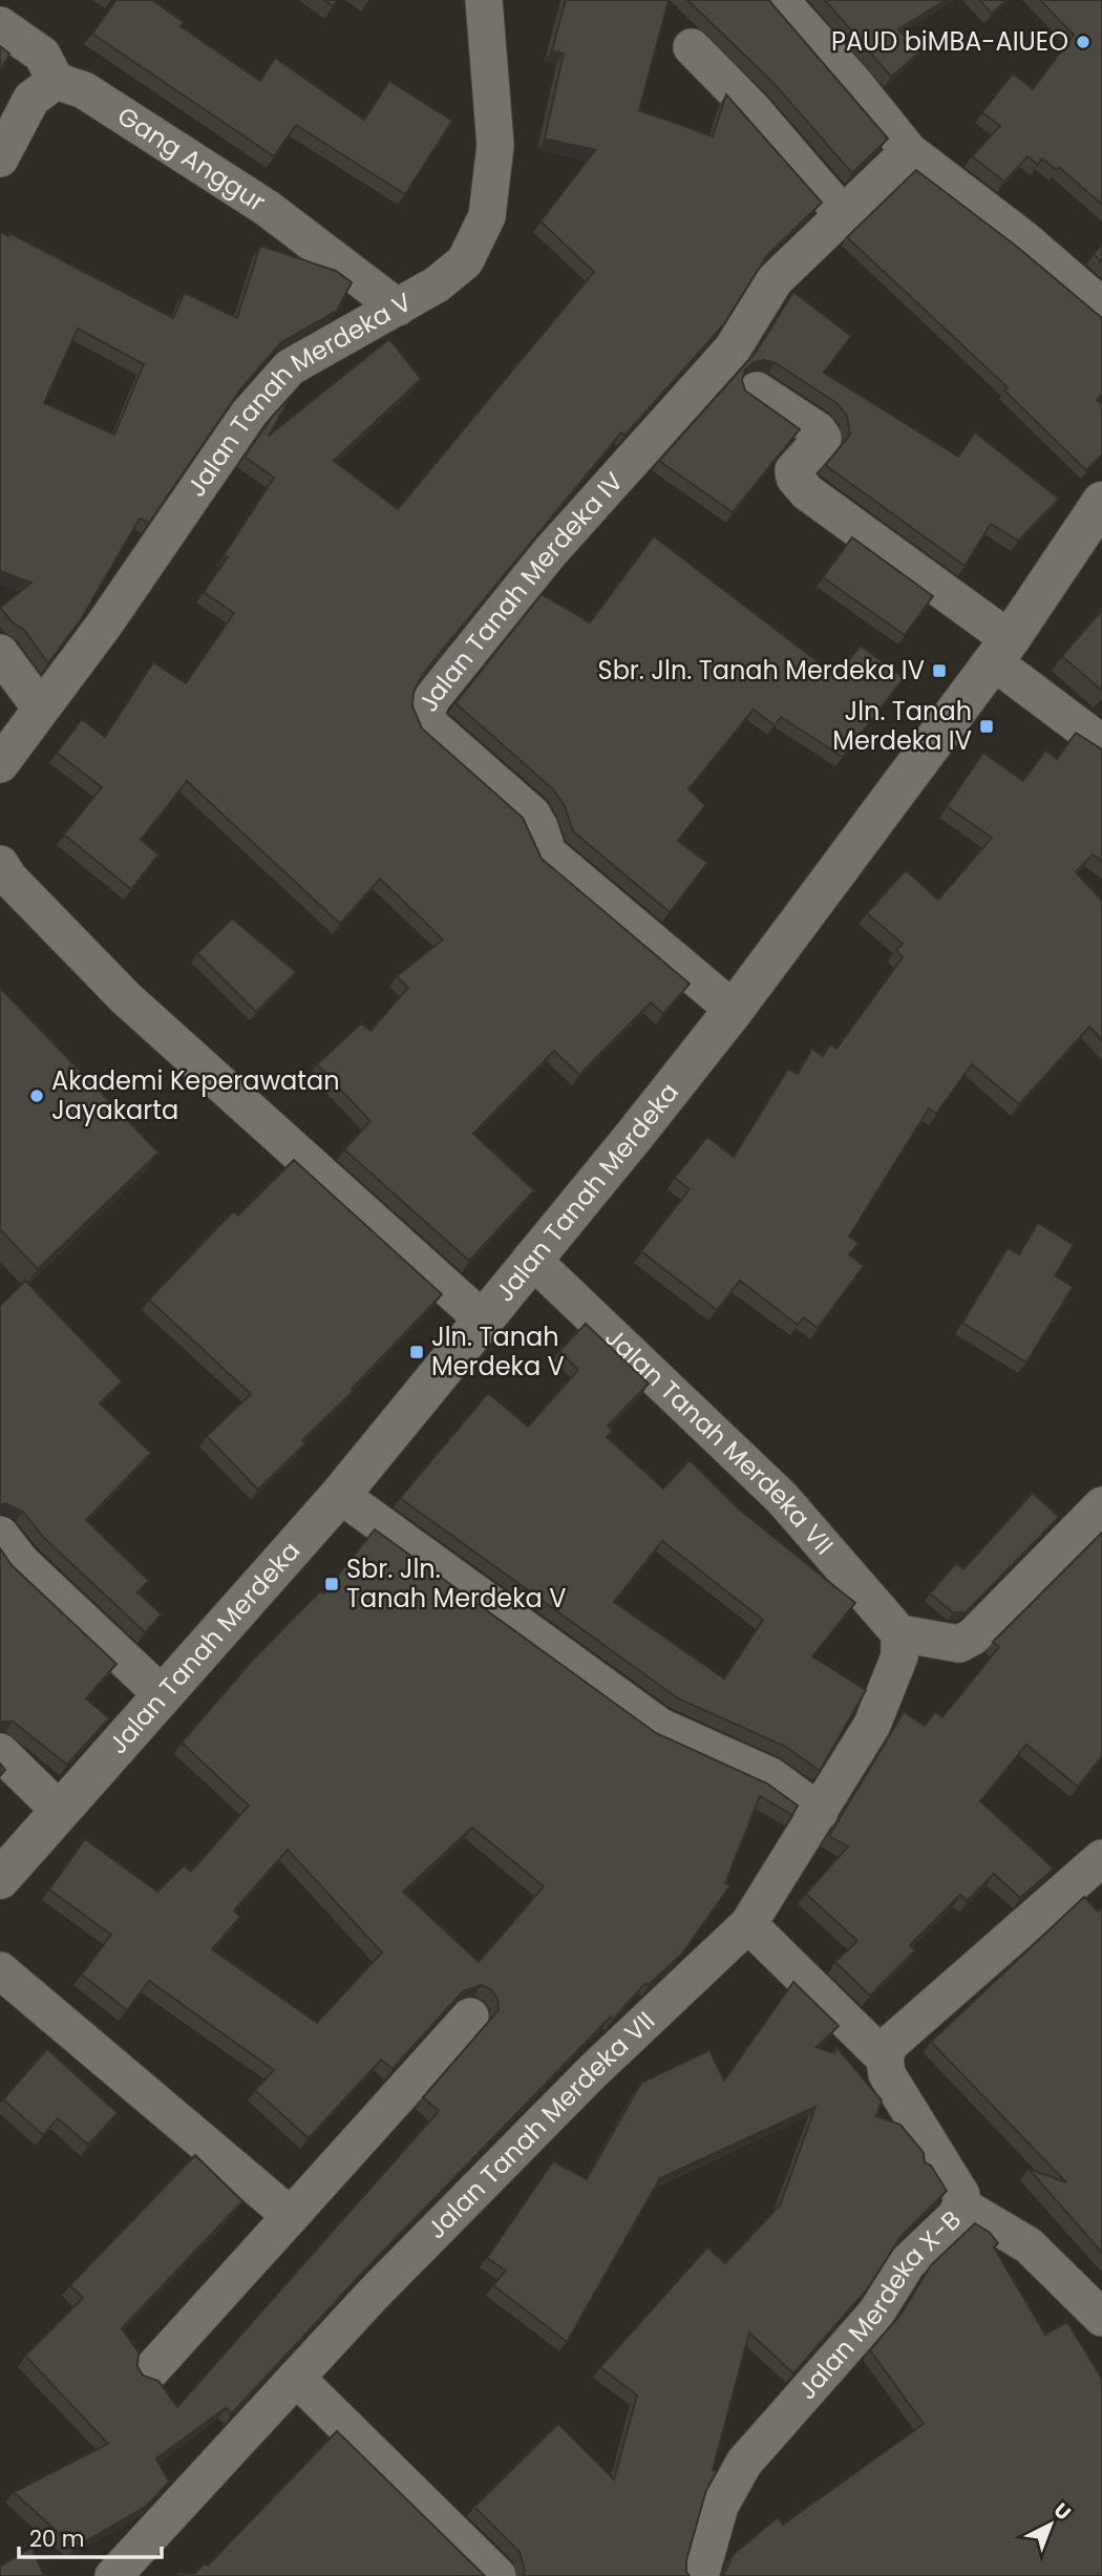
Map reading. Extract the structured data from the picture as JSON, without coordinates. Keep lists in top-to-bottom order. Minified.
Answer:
{"streets":{"street":["Gang Anggur","Jalan Tanah Merdeka V","Jalan Tanah Merdeka IV","Jalan Tanah Merdeka","Jalan Tanah Merdeka VII","Jalan Merdeka X-B"]},"crossings":[["Gang Anggur","Jalan Tanah Merdeka V"],["Jalan Tanah Merdeka IV","Jalan Tanah Merdeka"],["Jalan Tanah Merdeka","Jalan Tanah Merdeka VII"]],"places":{"other":["PAUD biMBA-AIUEO","Akademi Keperawatan Jayakarta"],"transit":["Sbr. Jln. Tanah Merdeka IV","Jln. Tanah Merdeka IV","Jln. Tanah Merdeka V","Sbr. Jln. Tanah Merdeka V"]},"scale_bar":"20 m","north":"top right"}
